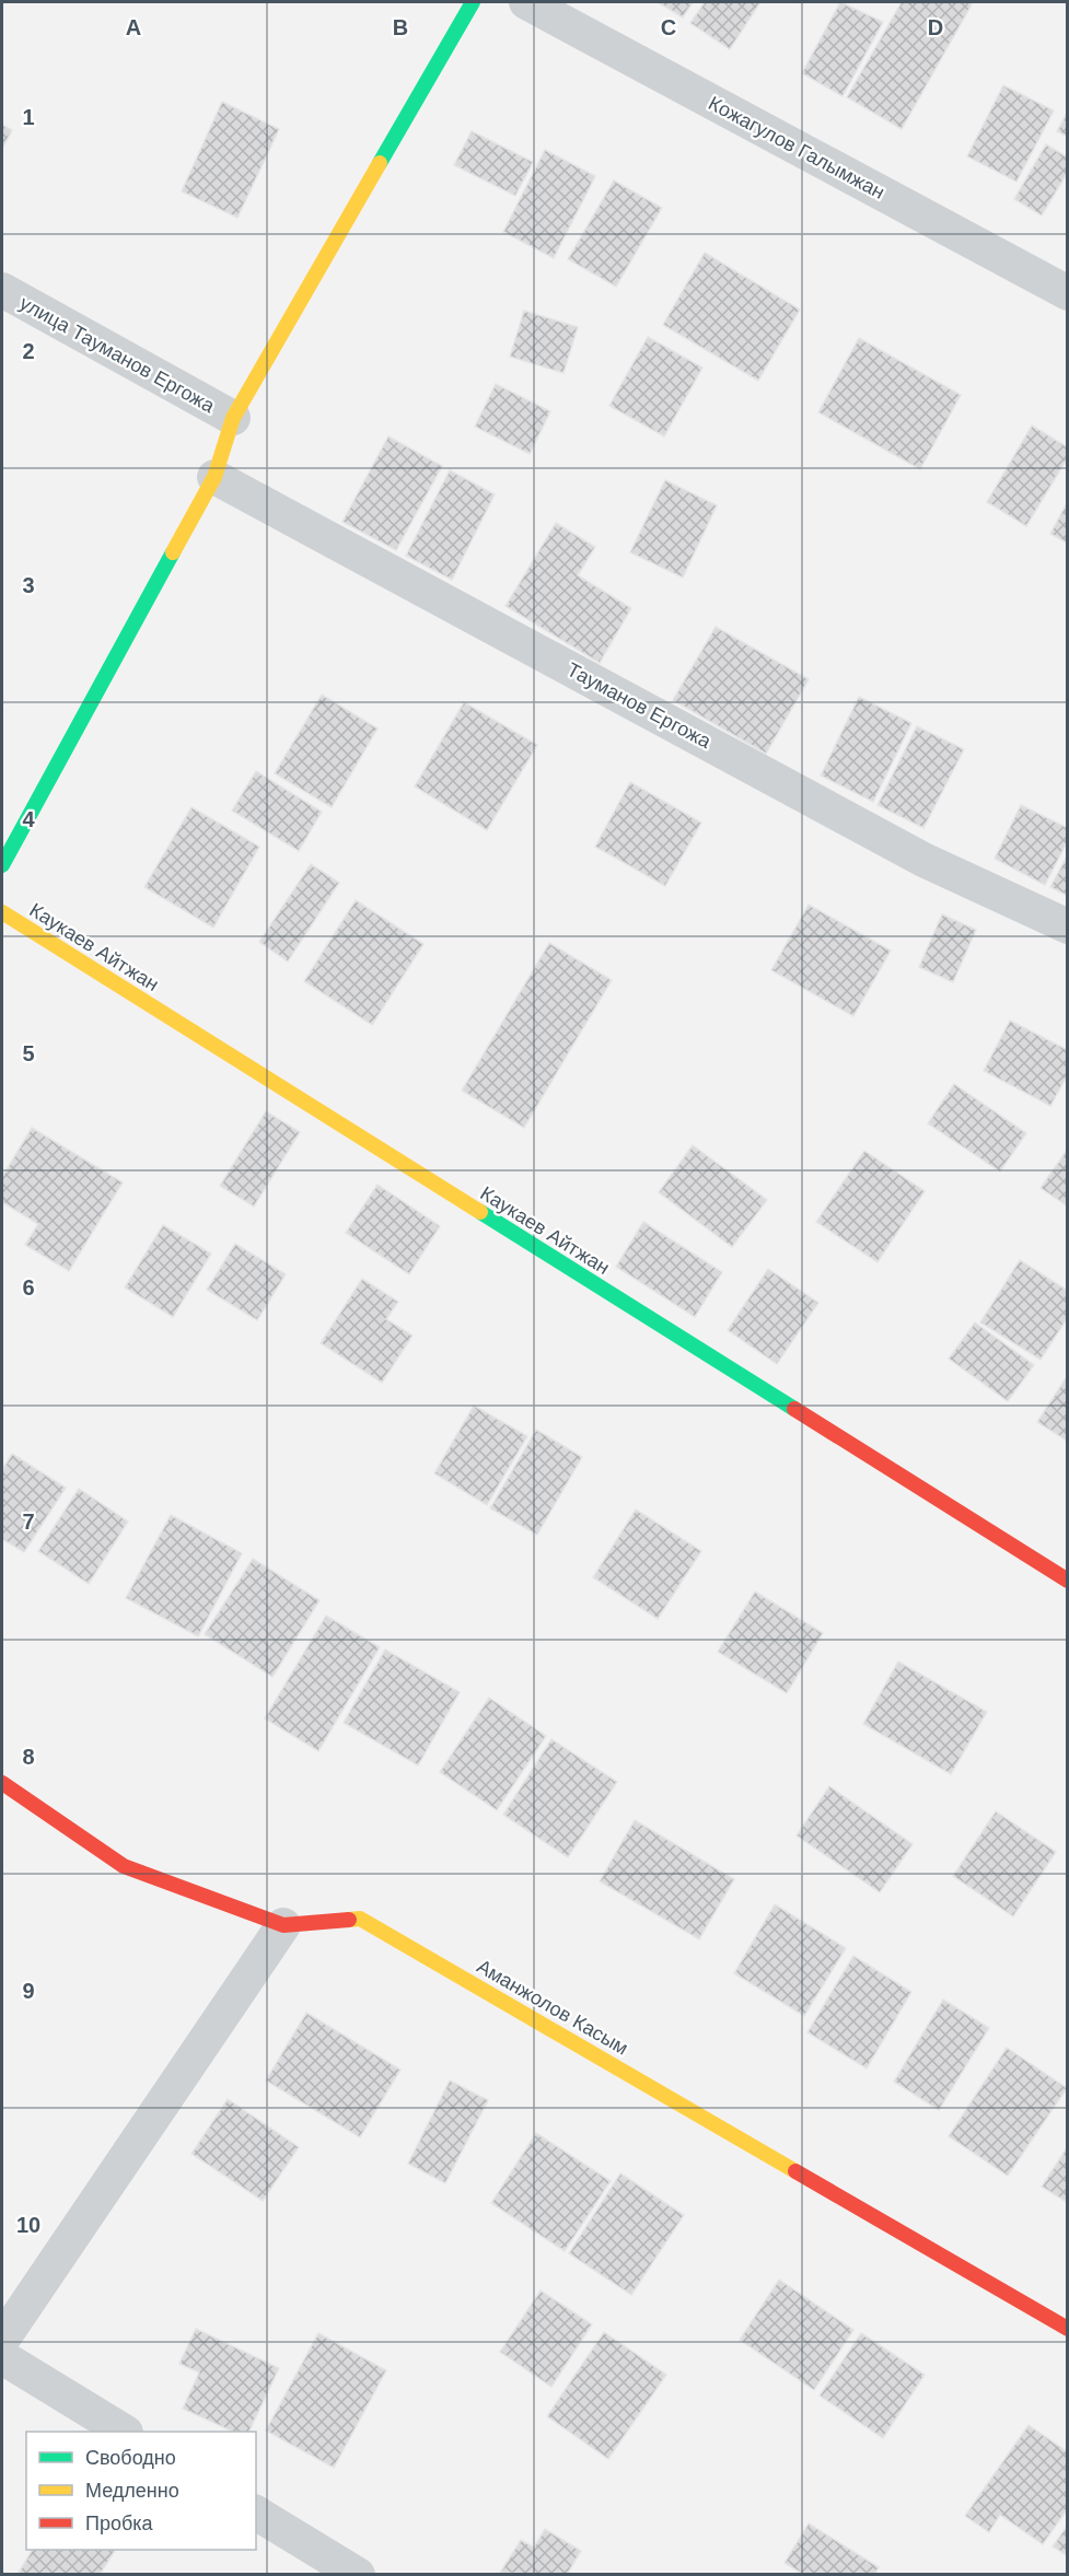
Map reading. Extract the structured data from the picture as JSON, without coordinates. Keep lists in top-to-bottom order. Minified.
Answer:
{"streets":{"street":["Кожагулов Галымжан","улица Тауманов Ергожа","Тауманов Ергожа","Каукаев Айтжан","Аманжолов Касым"]},"legend":["Свободно","Медленно","Пробка"],"grid":{"columns":["A","B","C","D"],"rows":["1","2","3","4","5","6","7","8","9","10"]}}
